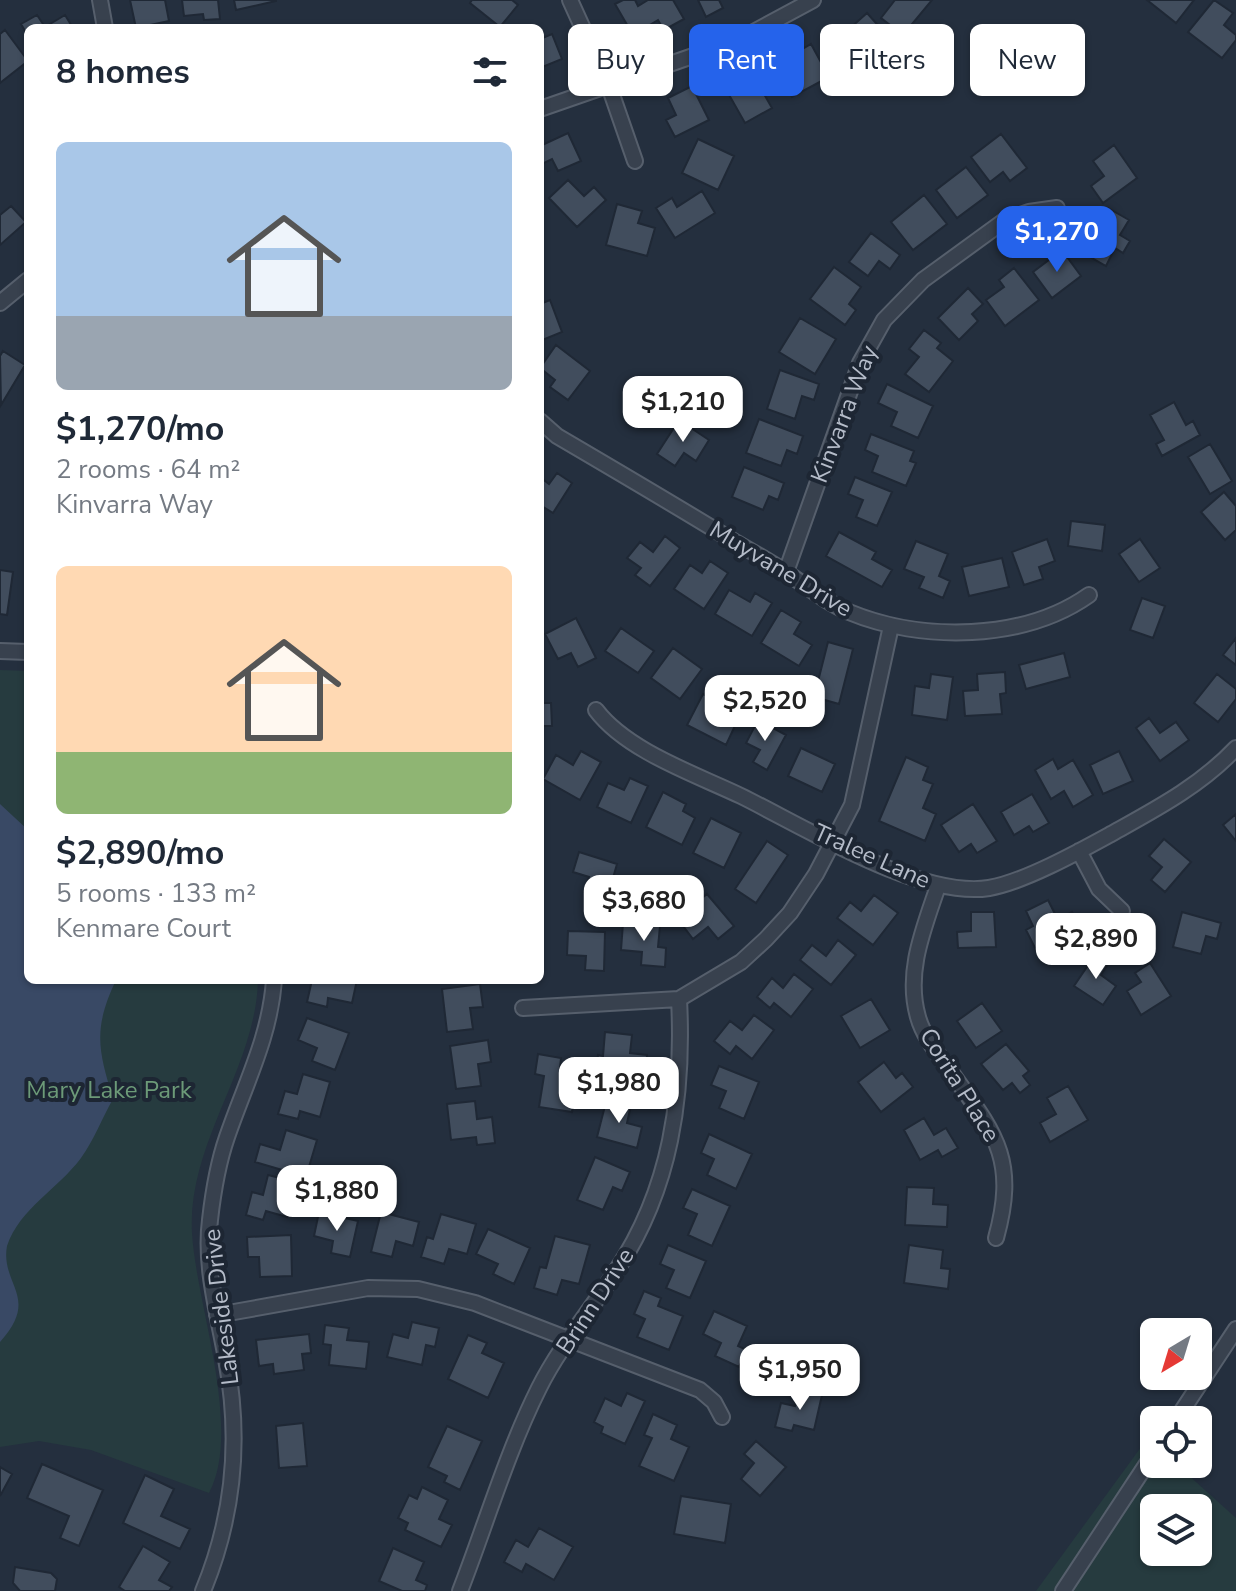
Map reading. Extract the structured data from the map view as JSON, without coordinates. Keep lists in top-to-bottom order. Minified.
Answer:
{"streets":{"street":["Kinvarra Way","Muyvane Drive","Tralee Lane","Corita Place","Brinn Drive","Lakeside Drive"]},"crossings":[["Kinvarra Way","Muyvane Drive"],["Tralee Lane","Corita Place"]],"parks":["Mary Lake Park"],"north":"bottom left","page":{"chip":["Buy","Rent","Filters","New"],"heading":"8 homes","list":[{"name":"$1,270/mo","note":"2 rooms · 64 m² · Kinvarra Way"},{"name":"$2,890/mo","note":"5 rooms · 133 m² · Kenmare Court"}],"price":["$1,270","$1,210","$2,520","$3,680","$2,890","$1,980","$1,880","$1,950"]}}
